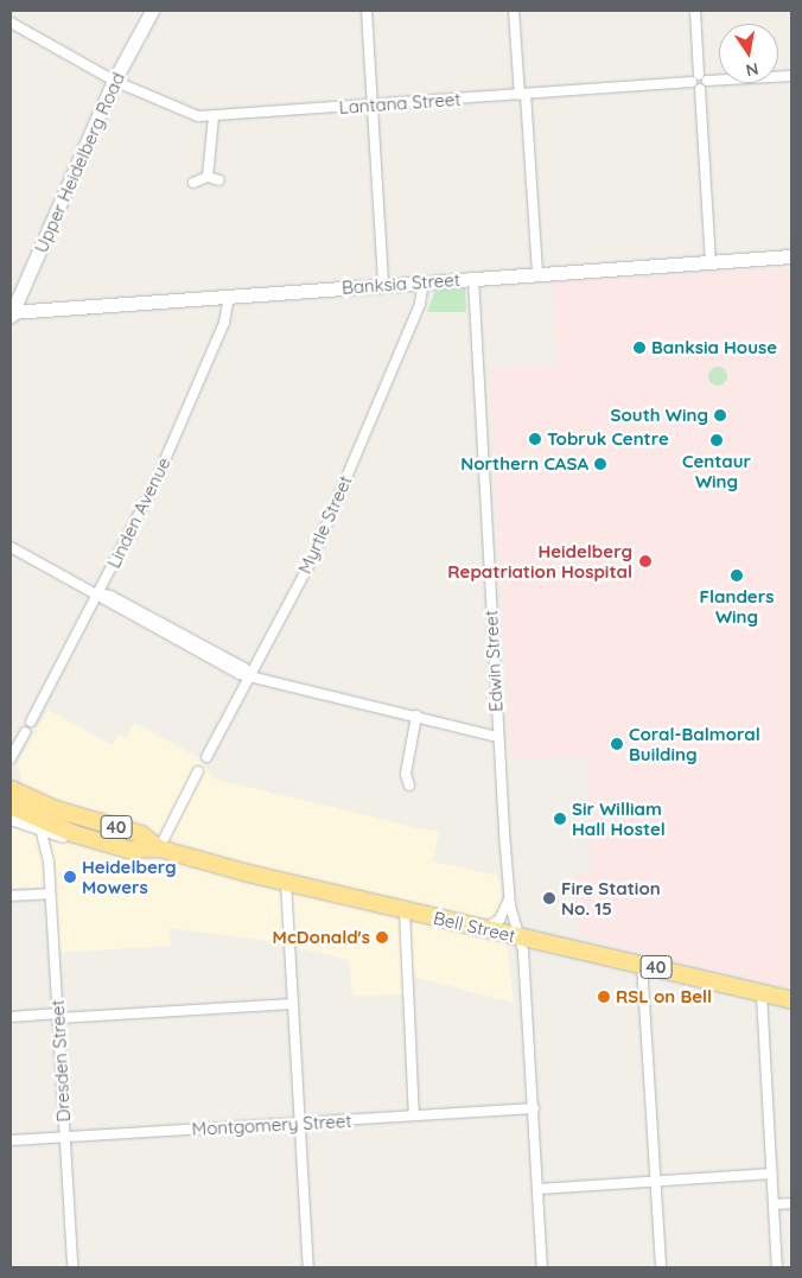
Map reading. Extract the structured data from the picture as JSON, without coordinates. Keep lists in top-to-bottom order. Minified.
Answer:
{"streets":{"highway":["40","Bell Street"],"street":["Lantana Street","Upper Heidelberg Road","Banksia Street","Linden Avenue","Myrtle Street","Edwin Street","Dresden Street","Montgomery Street"]},"crossings":[["Lantana Street","Upper Heidelberg Road"],["Upper Heidelberg Road","Banksia Street"],["Banksia Street","Linden Avenue"],["Banksia Street","Myrtle Street"],["Banksia Street","Edwin Street"],["Edwin Street","Bell Street"],["Edwin Street","Montgomery Street"],["40","Bell Street"],["Bell Street","Dresden Street"],["Dresden Street","Montgomery Street"]],"places":["Banksia House","South Wing","Tobruk Centre","Centaur Wing","Northern CASA","Heidelberg Repatriation Hospital","Flanders Wing","Coral-Balmoral Building","Sir William Hall Hostel","Heidelberg Mowers","Fire Station No. 15","McDonald's","RSL on Bell"],"north":"bottom"}
